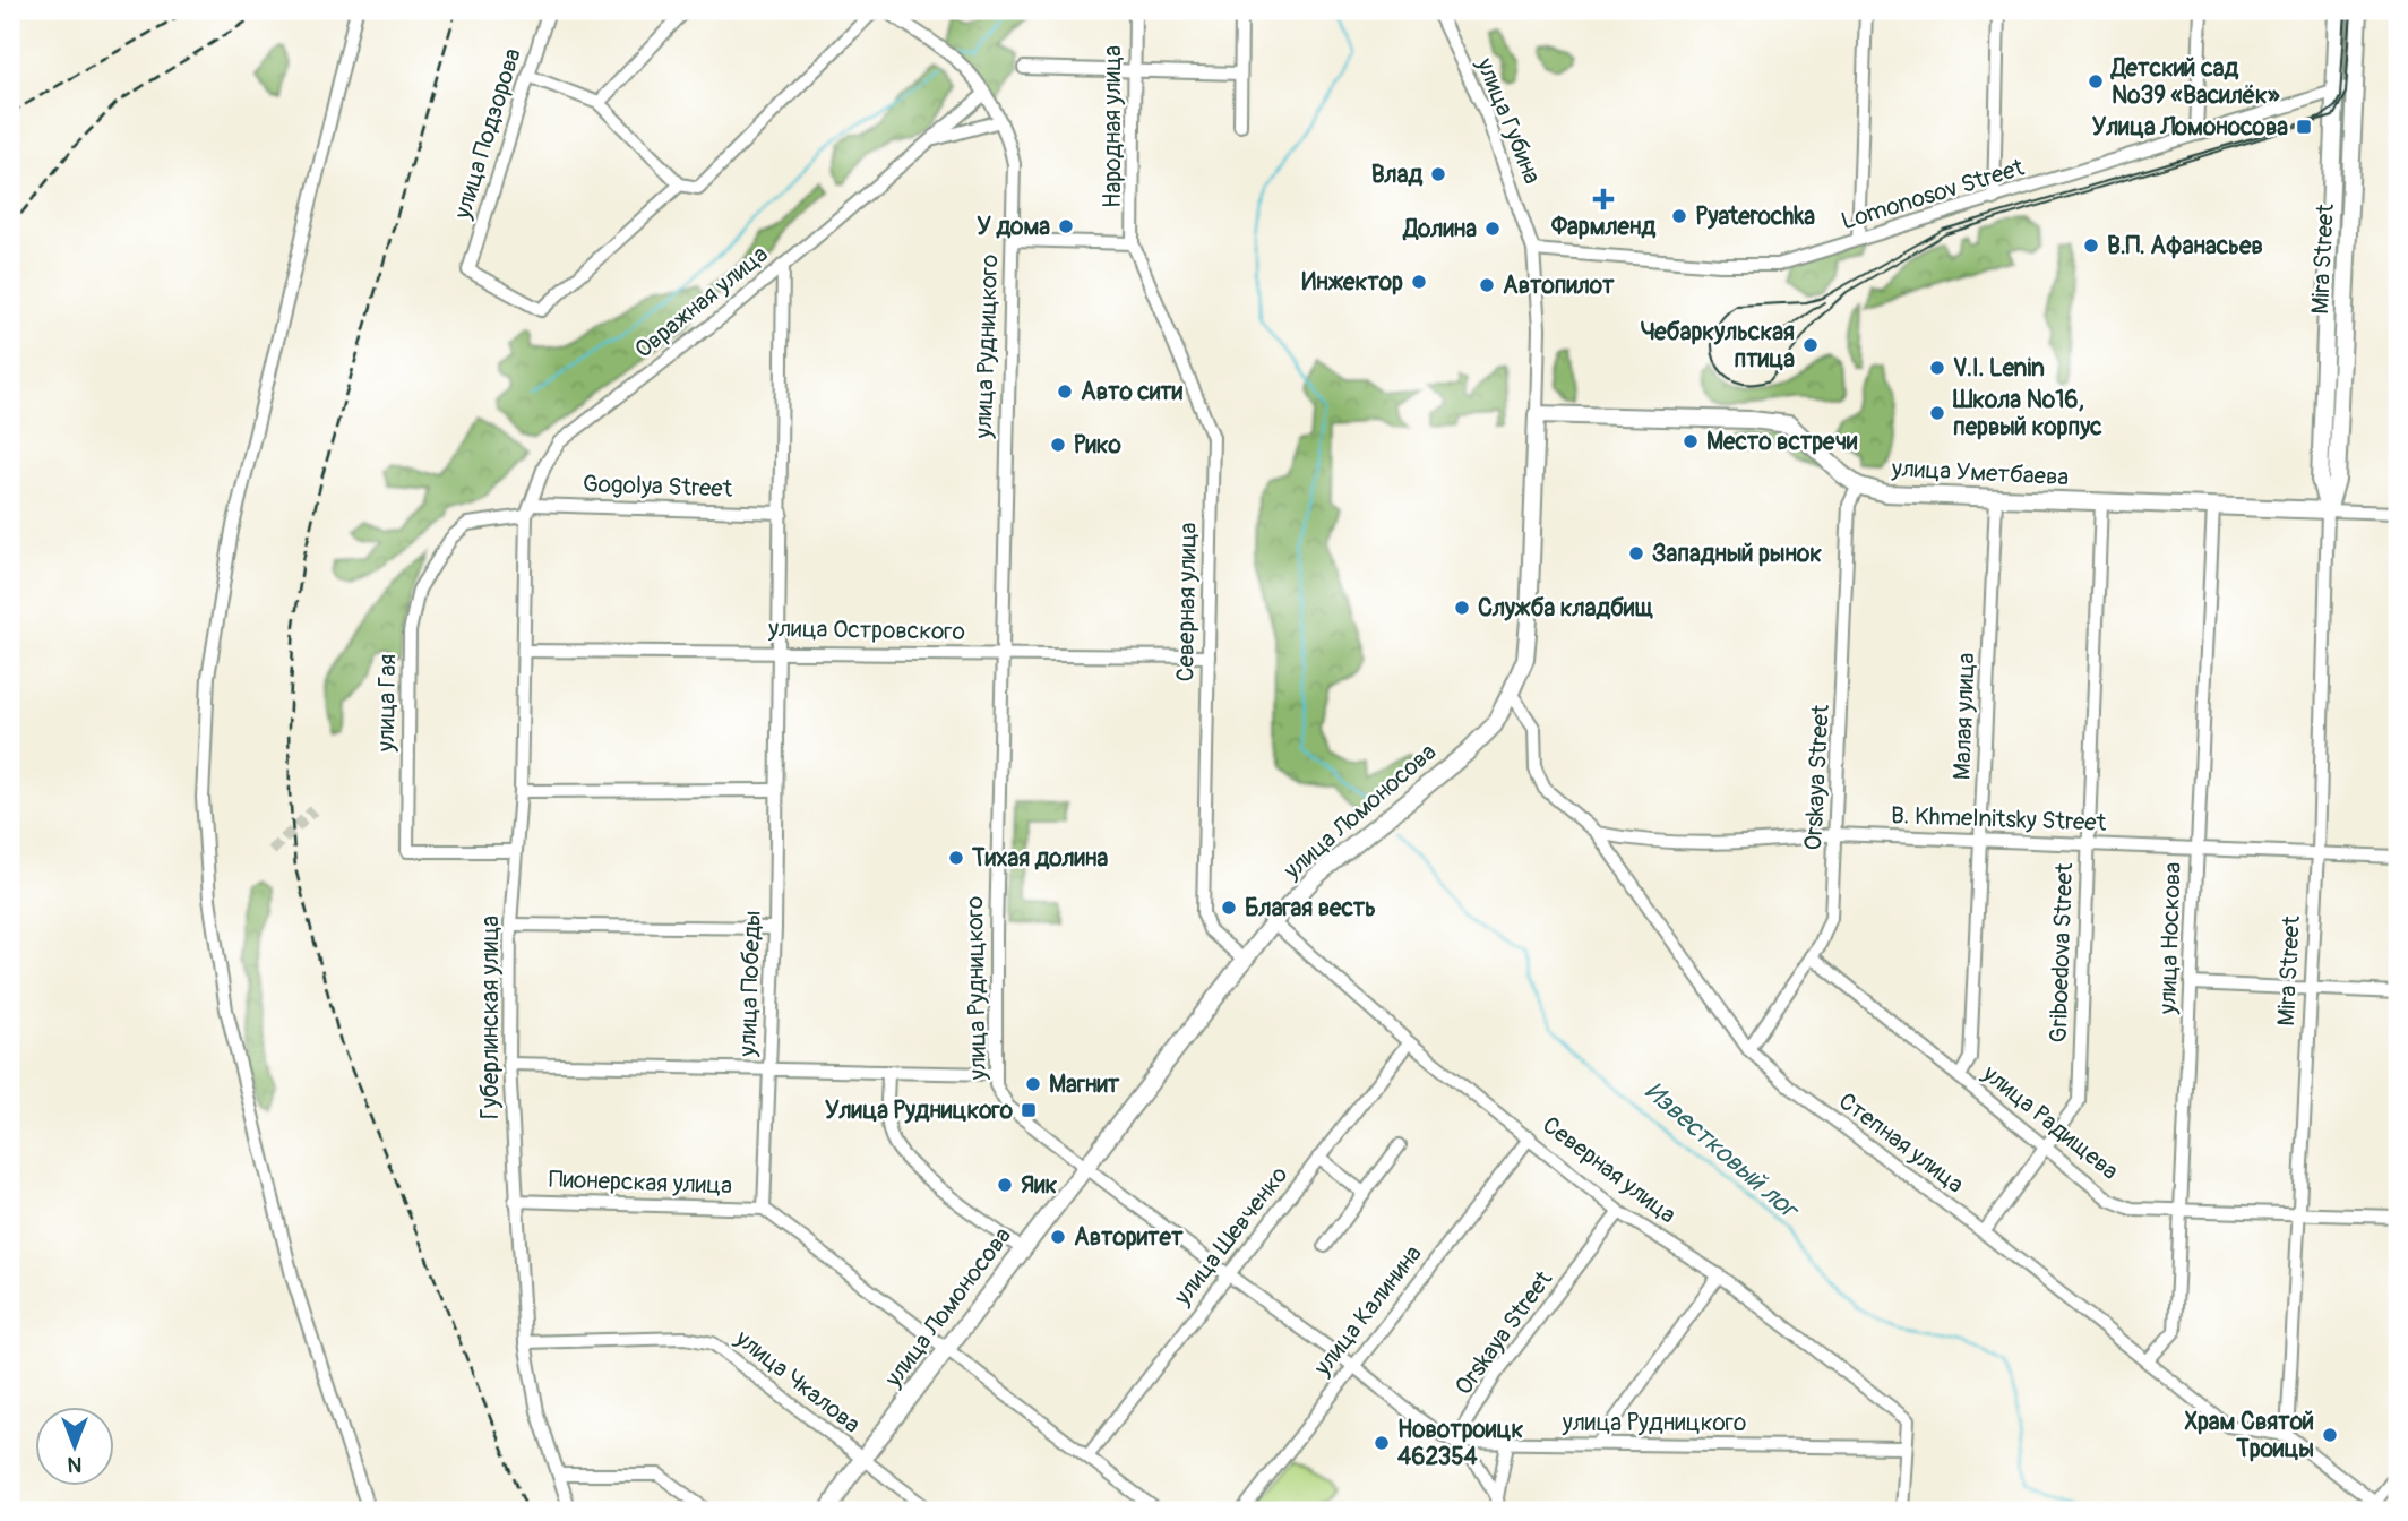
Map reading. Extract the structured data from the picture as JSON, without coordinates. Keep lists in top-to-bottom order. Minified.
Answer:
{"streets":{"main road":["Mira Street","улица Уметбаева","улица Ломоносова"],"street":["улица Губина","Народная улица","улица Подзорова","Lomonosov Street","Овражная улица","улица Рудницкого","Gogolya Street","Северная улица","улица Островского","улица Гая","Малая улица","Orskaya Street","B. Khmelnitsky Street","улица Носкова","Griboedova Street","улица Победы","Губерлинская улица","улица Радищева","Степная улица","Пионерская улица","улица Шевченко","улица Калинина","улица Чкалова"]},"crossings":[["улица Губина","Lomonosov Street"],["улица Губина","улица Ломоносова"],["Народная улица","Северная улица"],["Lomonosov Street","Mira Street"],["Lomonosov Street","улица Ломоносова"],["Mira Street","улица Уметбаева"],["Mira Street","B. Khmelnitsky Street"],["Mira Street","улица Радищева"],["Mira Street","Степная улица"],["Овражная улица","улица Рудницкого"],["Овражная улица","Gogolya Street"],["Овражная улица","улица Гая"],["Овражная улица","улица Победы"],["Овражная улица","Губерлинская улица"],["улица Рудницкого","Северная улица"],["улица Рудницкого","улица Островского"],["улица Рудницкого","Orskaya Street"],["улица Рудницкого","улица Ломоносова"],["улица Рудницкого","улица Шевченко"],["улица Рудницкого","улица Калинина"],["улица Уметбаева","Малая улица"],["улица Уметбаева","Orskaya Street"],["улица Уметбаева","улица Ломоносова"],["улица Уметбаева","улица Носкова"],["улица Уметбаева","Griboedova Street"],["Gogolya Street","улица Гая"],["Gogolya Street","улица Победы"],["Gogolya Street","Губерлинская улица"],["Северная улица","улица Островского"],["Северная улица","Orskaya Street"],["Северная улица","улица Ломоносова"],["Северная улица","улица Шевченко"],["Северная улица","улица Калинина"],["улица Островского","улица Победы"],["улица Островского","Губерлинская улица"],["улица Гая","Губерлинская улица"],["Малая улица","B. Khmelnitsky Street"],["Малая улица","улица Радищева"],["Orskaya Street","B. Khmelnitsky Street"],["Orskaya Street","улица Радищева"],["Orskaya Street","Степная улица"],["улица Ломоносова","Степная улица"],["улица Ломоносова","улица Чкалова"],["B. Khmelnitsky Street","улица Носкова"],["B. Khmelnitsky Street","Griboedova Street"],["B. Khmelnitsky Street","Степная улица"],["улица Носкова","улица Радищева"],["улица Носкова","Степная улица"],["Griboedova Street","улица Радищева"],["Griboedova Street","Степная улица"],["улица Победы","Пионерская улица"],["Губерлинская улица","Пионерская улица"],["Губерлинская улица","улица Чкалова"]],"water":["Известковый лог"],"places":{"other":["Детский сад №39 «Василёк»","Влад","Pyaterochka","У дома","Долина","В.П. Афанасьев","Инжектор","Автопилот","Чебаркульская птица","V.I. Lenin","Авто сити","Школа №16, первый корпус","Место встречи","Рико","Западный рынок","Служба кладбищ","Тихая долина","Благая весть","Магнит","Яик","Авторитет","Храм Святой Троицы","Новотроицк 462354"],"transit":["Улица Ломоносова","Улица Рудницкого"],"health":["Фармленд"]},"north":"bottom"}
